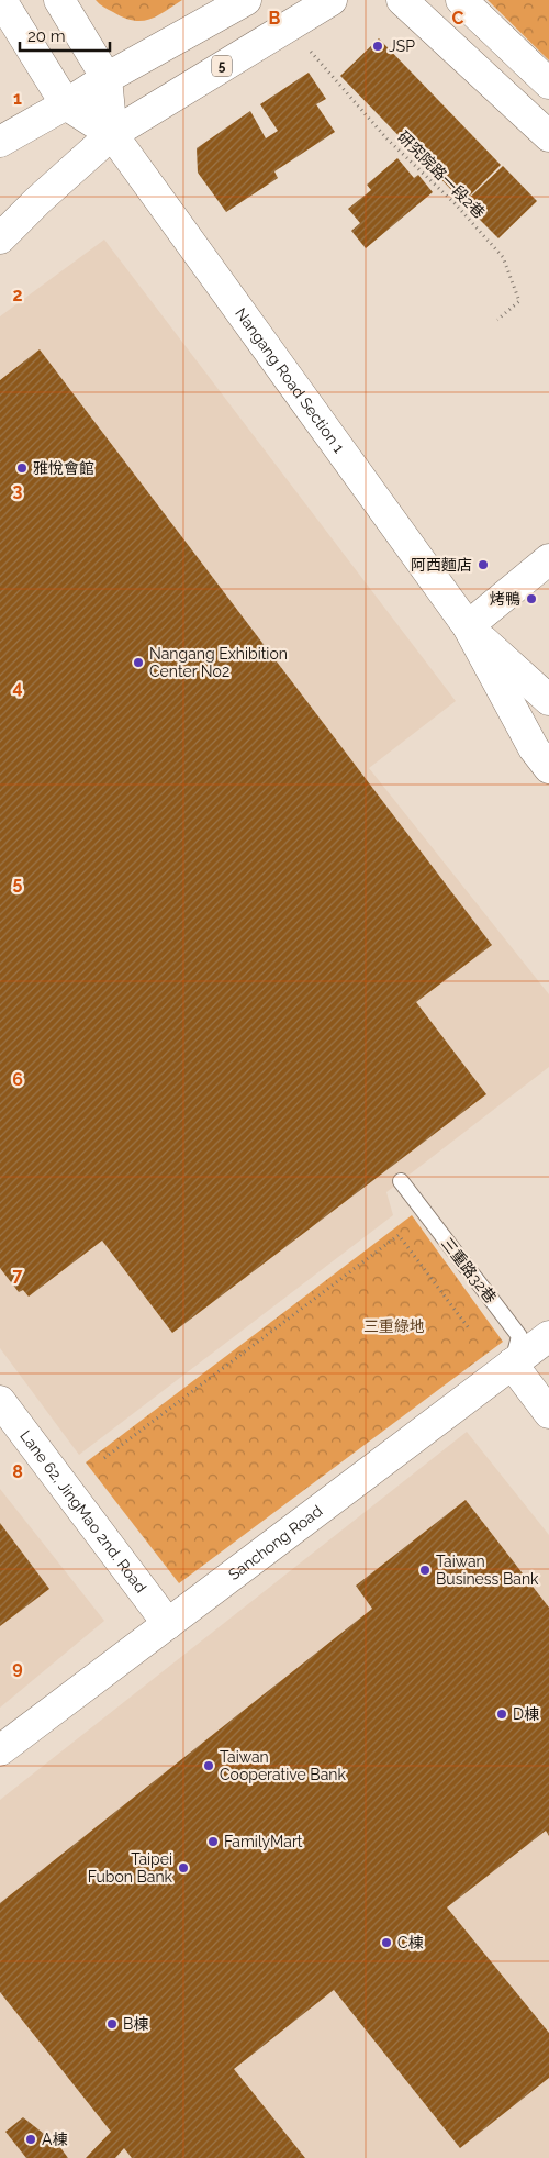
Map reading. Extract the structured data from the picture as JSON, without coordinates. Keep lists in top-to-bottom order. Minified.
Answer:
{"streets":{"main road":["5","Nangang Road Section 1","Lane 62, JingMao 2nd. Road","Sanchong Road"],"lane":["三重路32巷"],"path":["研究院路一段2巷"]},"crossings":[["5","Nangang Road Section 1"],["三重路32巷","Sanchong Road"],["Lane 62, JingMao 2nd. Road","Sanchong Road"]],"parks":["三重綠地"],"places":["JSP","雅悅會館","阿西麵店","烤鴨","Nangang Exhibition Center No2","Taiwan Business Bank","D棟","Taiwan Cooperative Bank","FamilyMart","Taipei Fubon Bank","C棟","B棟","A棟"],"scale_bar":"20 m","grid":{"columns":["B","C"],"rows":["1","2","3","4","5","6","7","8","9"]}}
